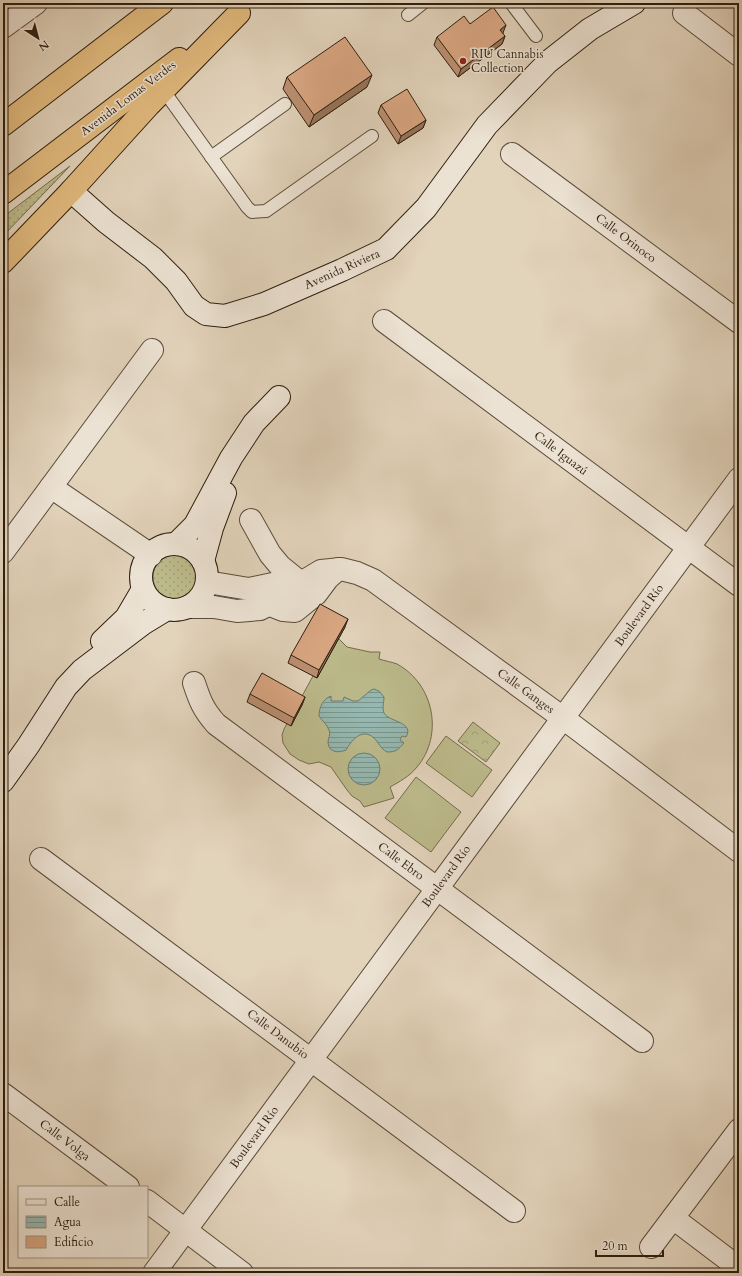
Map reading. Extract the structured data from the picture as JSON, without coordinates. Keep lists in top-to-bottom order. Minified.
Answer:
{"streets":{"highway":["Avenida Lomas Verdes"],"street":["Calle Orinoco","Avenida Riviera","Calle Iguazú","Boulevard Río","Calle Ganges","Calle Ebro","Calle Danubio","Calle Volga"]},"crossings":[["Calle Iguazú","Boulevard Río"],["Boulevard Río","Calle Ganges"],["Boulevard Río","Calle Ebro"],["Boulevard Río","Calle Danubio"]],"places":["RIU Cannabis Collection"],"legend":["Calle","Agua","Edificio"],"scale_bar":"20 m","north":"bottom right"}
